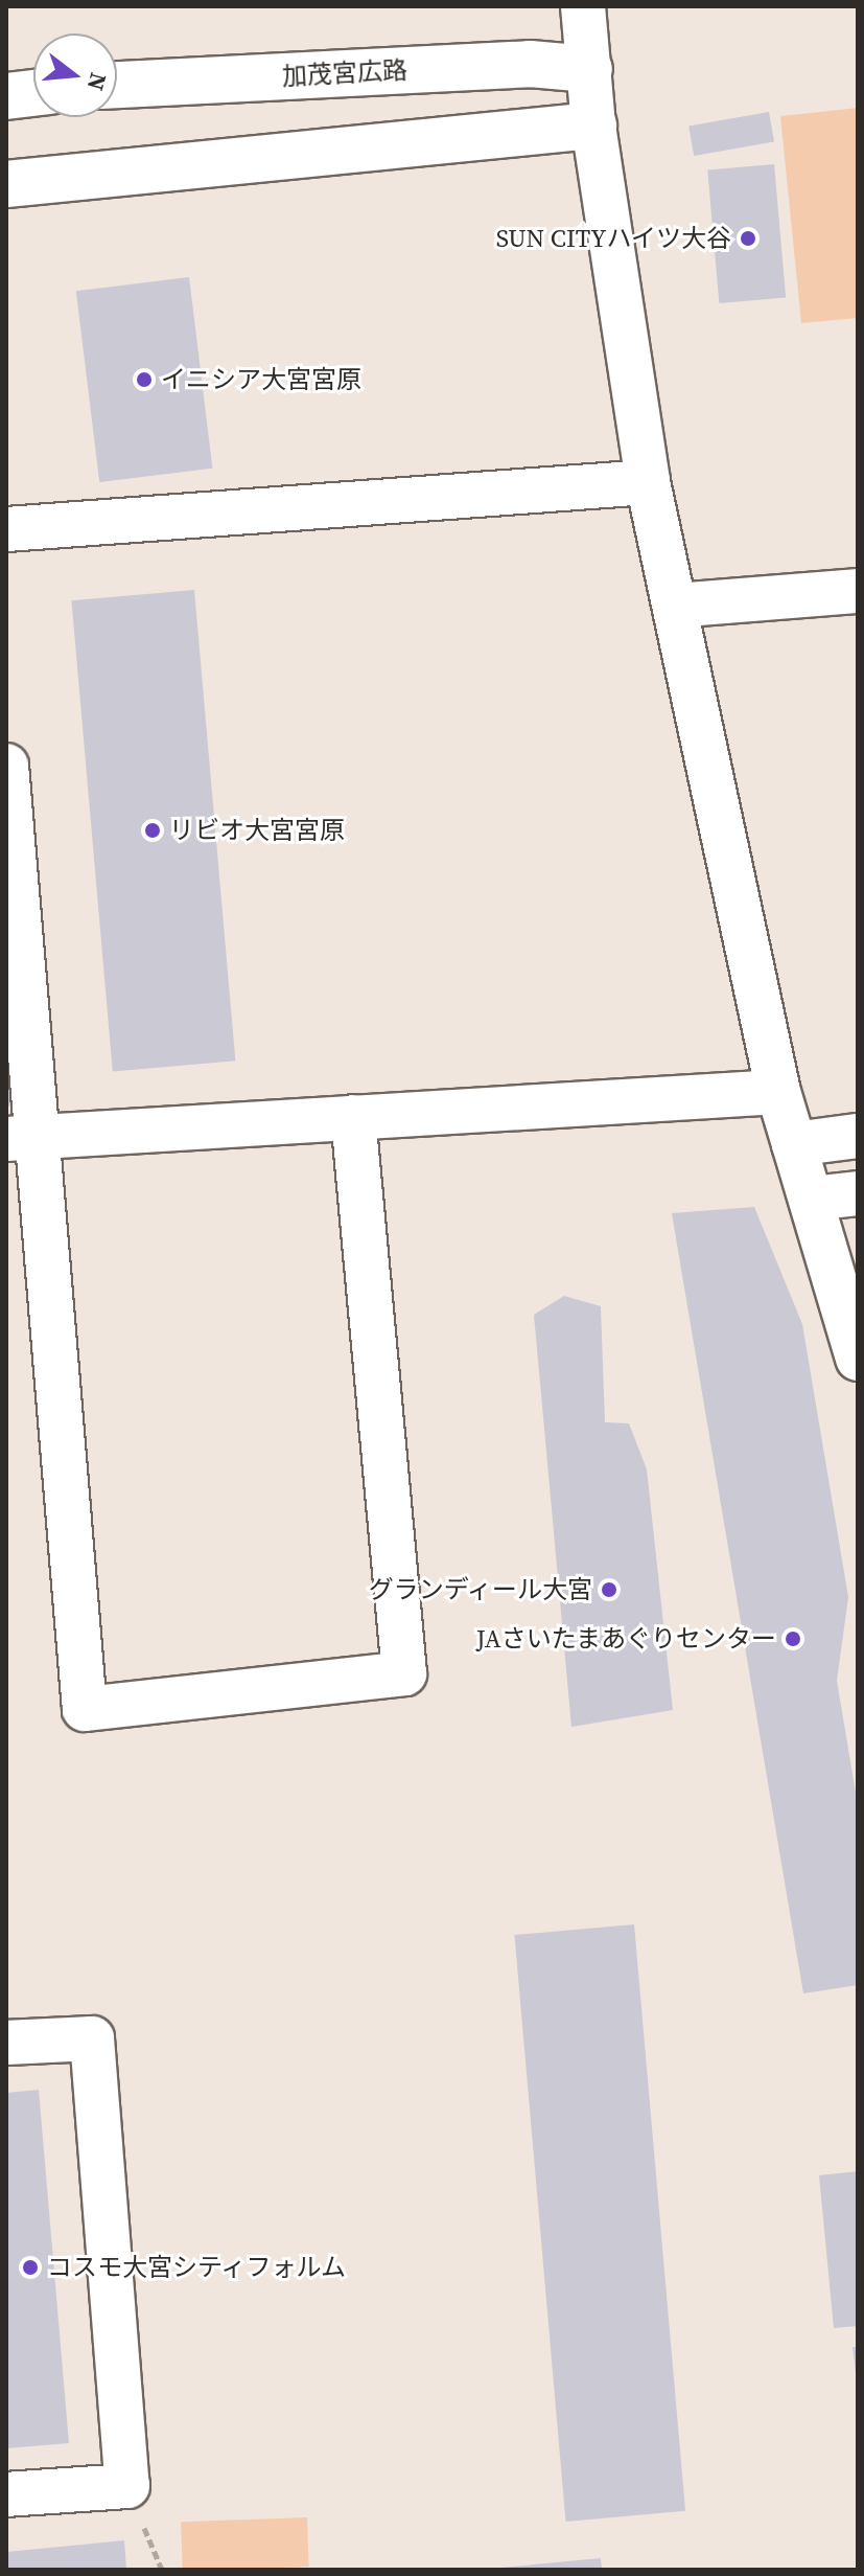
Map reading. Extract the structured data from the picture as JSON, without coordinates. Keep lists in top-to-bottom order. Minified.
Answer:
{"streets":{"street":["加茂宮広路"]},"places":["SUN CITYハイツ大谷","イニシア大宮宮原","リビオ大宮宮原","グランディール大宮","JAさいたまあぐりセンター","コスモ大宮シティフォルム"],"north":"right"}
